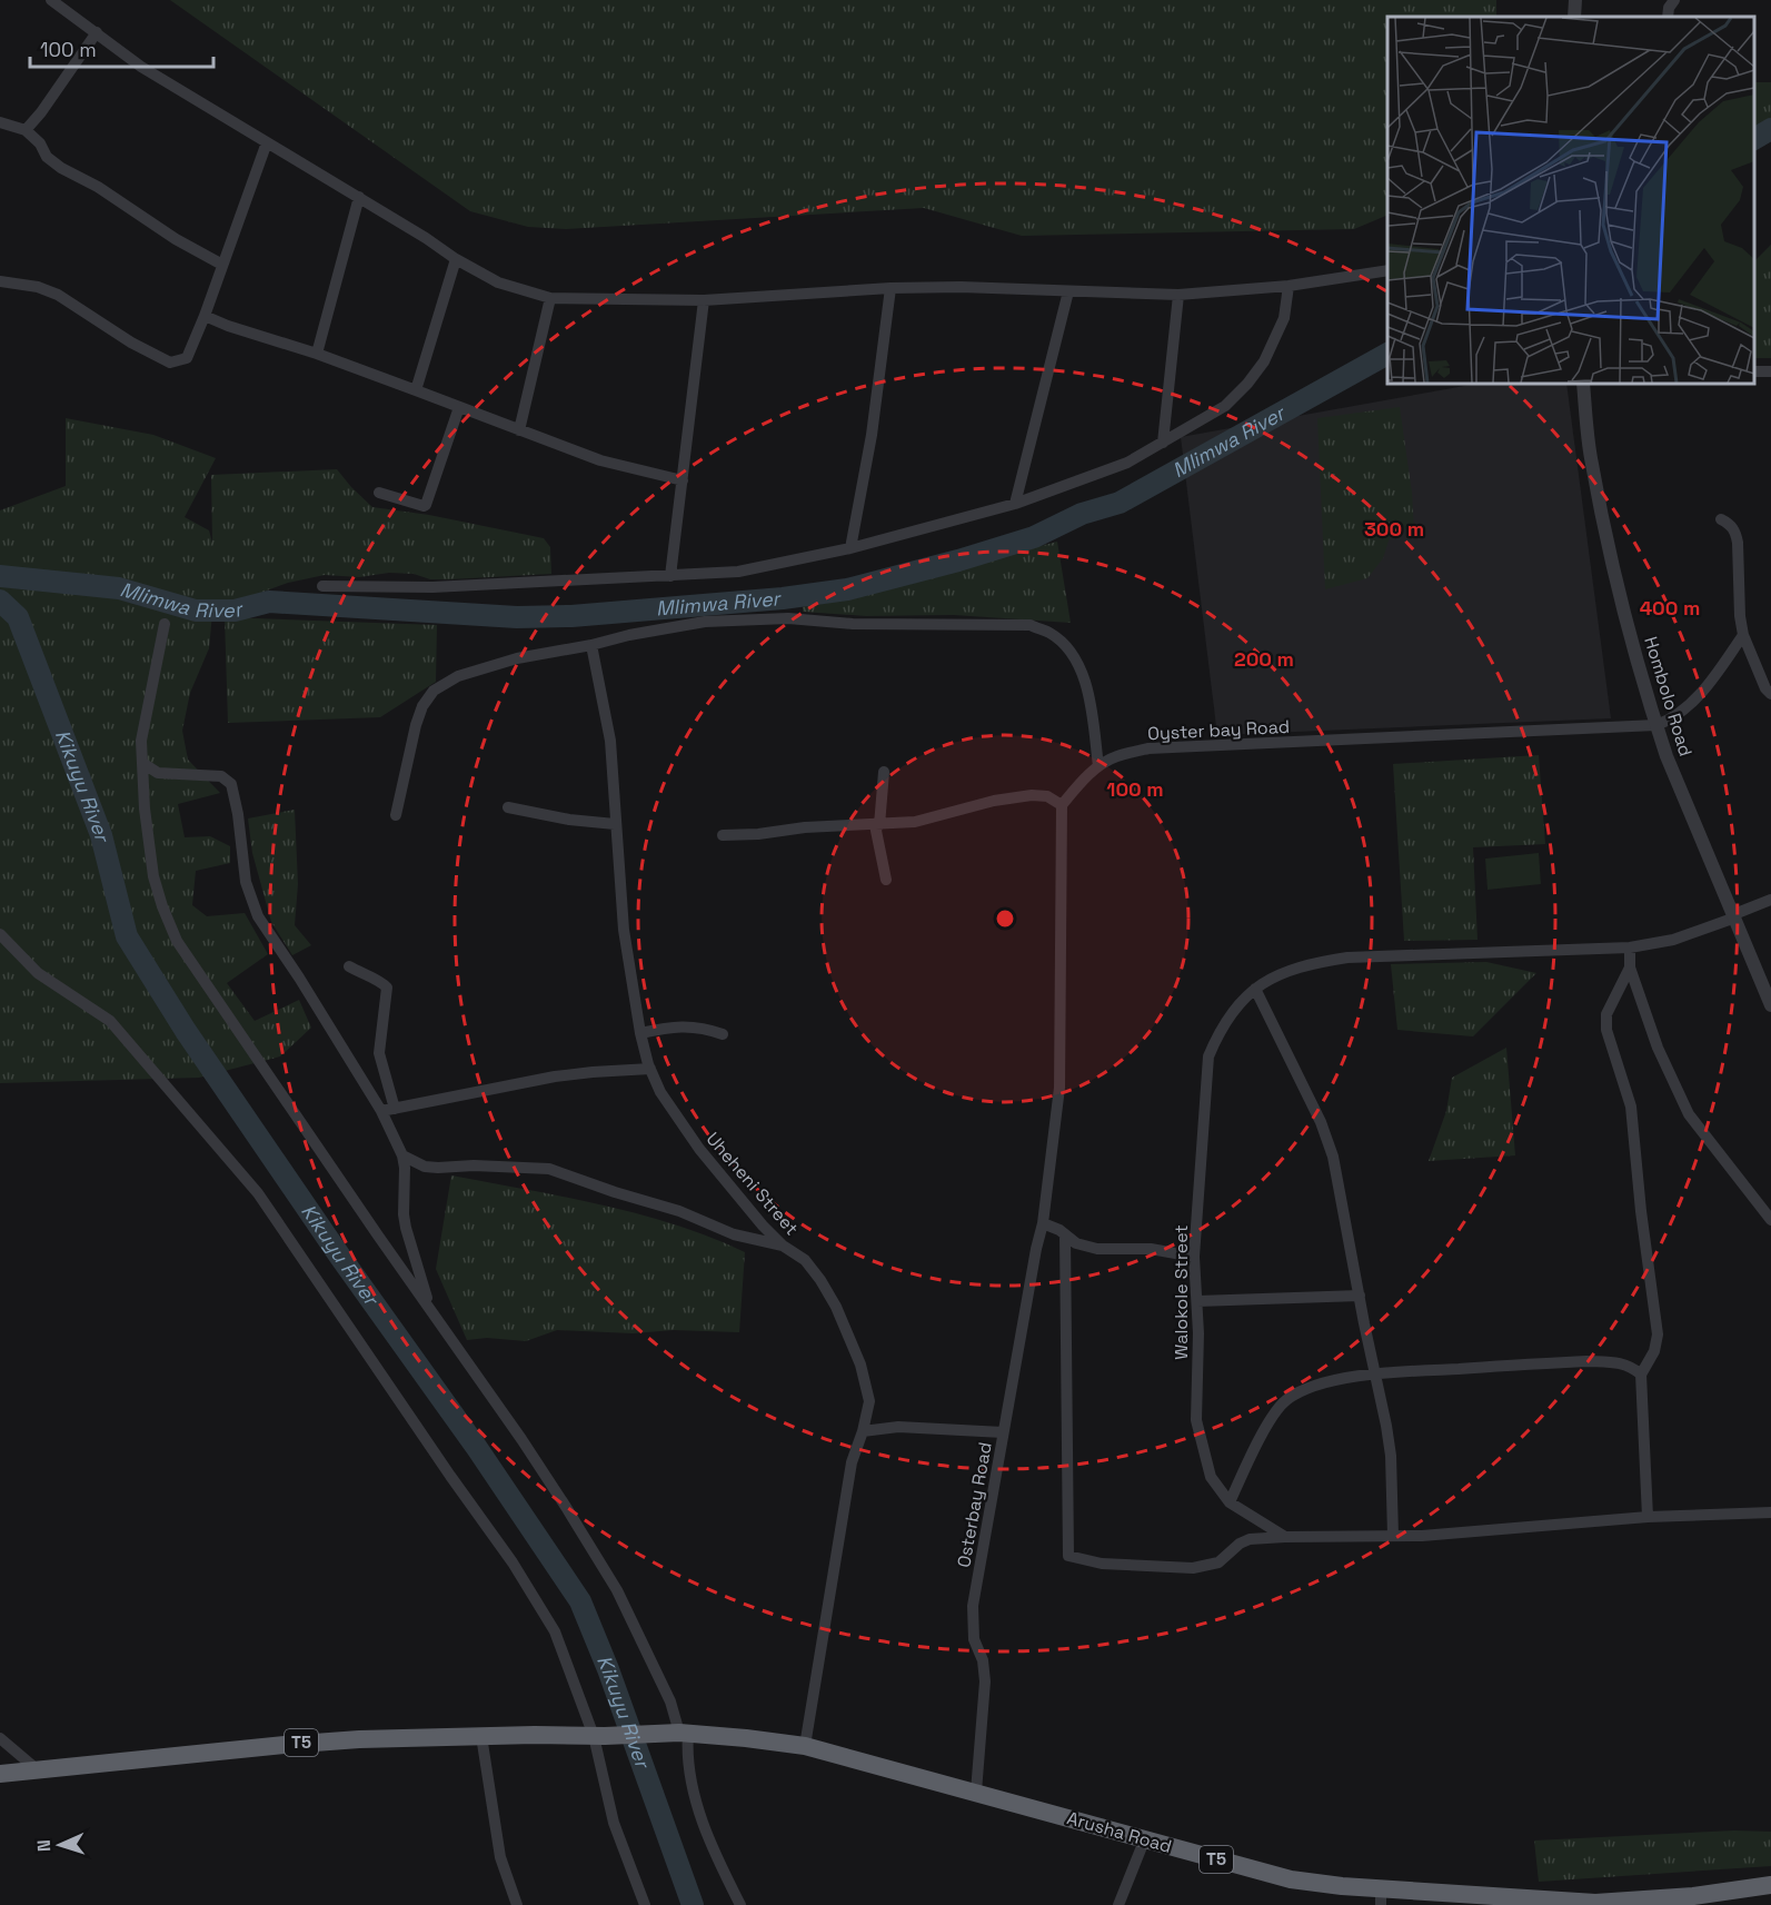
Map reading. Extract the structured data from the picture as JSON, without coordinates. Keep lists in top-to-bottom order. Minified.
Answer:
{"streets":{"highway":["T5","Arusha Road"],"street":["Hombolo Road","Oyster bay Road","Uheheni Street","Walokole Street","Osterbay Road"]},"crossings":[["Hombolo Road","Oyster bay Road"],["Hombolo Road","Walokole Street"],["Uheheni Street","Arusha Road"],["Osterbay Road","Arusha Road"],["T5","Arusha Road"]],"water":["Mlimwa River","Kikuyu River"],"scale_bar":"100 m","north":"left","rings":["300 m","400 m","200 m","100 m"]}
